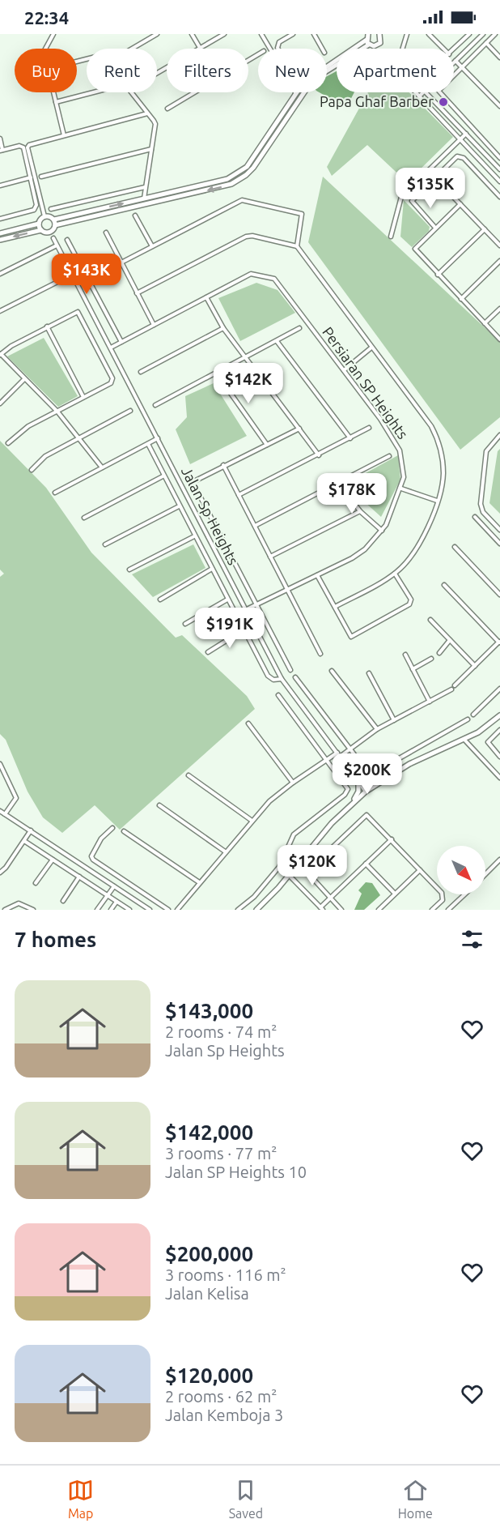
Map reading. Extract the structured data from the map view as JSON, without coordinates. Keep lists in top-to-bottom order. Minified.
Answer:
{"streets":{"street":["Persiaran SP Heights","Jalan Sp Heights"]},"crossings":[["Persiaran SP Heights","Jalan Sp Heights"]],"places":["Papa Ghaf Barber"],"north":"bottom right","page":{"status":"22:34","chip":["Buy","Rent","Filters","New","Apartment"],"price":["$135K","$143K","$142K","$178K","$191K","$200K","$120K"],"heading":"7 homes","list":[{"name":"$143,000","note":"2 rooms · 74 m² · Jalan Sp Heights"},{"name":"$142,000","note":"3 rooms · 77 m² · Jalan SP Heights 10"},{"name":"$200,000","note":"3 rooms · 116 m² · Jalan Kelisa"},{"name":"$120,000","note":"2 rooms · 62 m² · Jalan Kemboja 3"}],"tabs":["Map","Saved","Home"]}}
